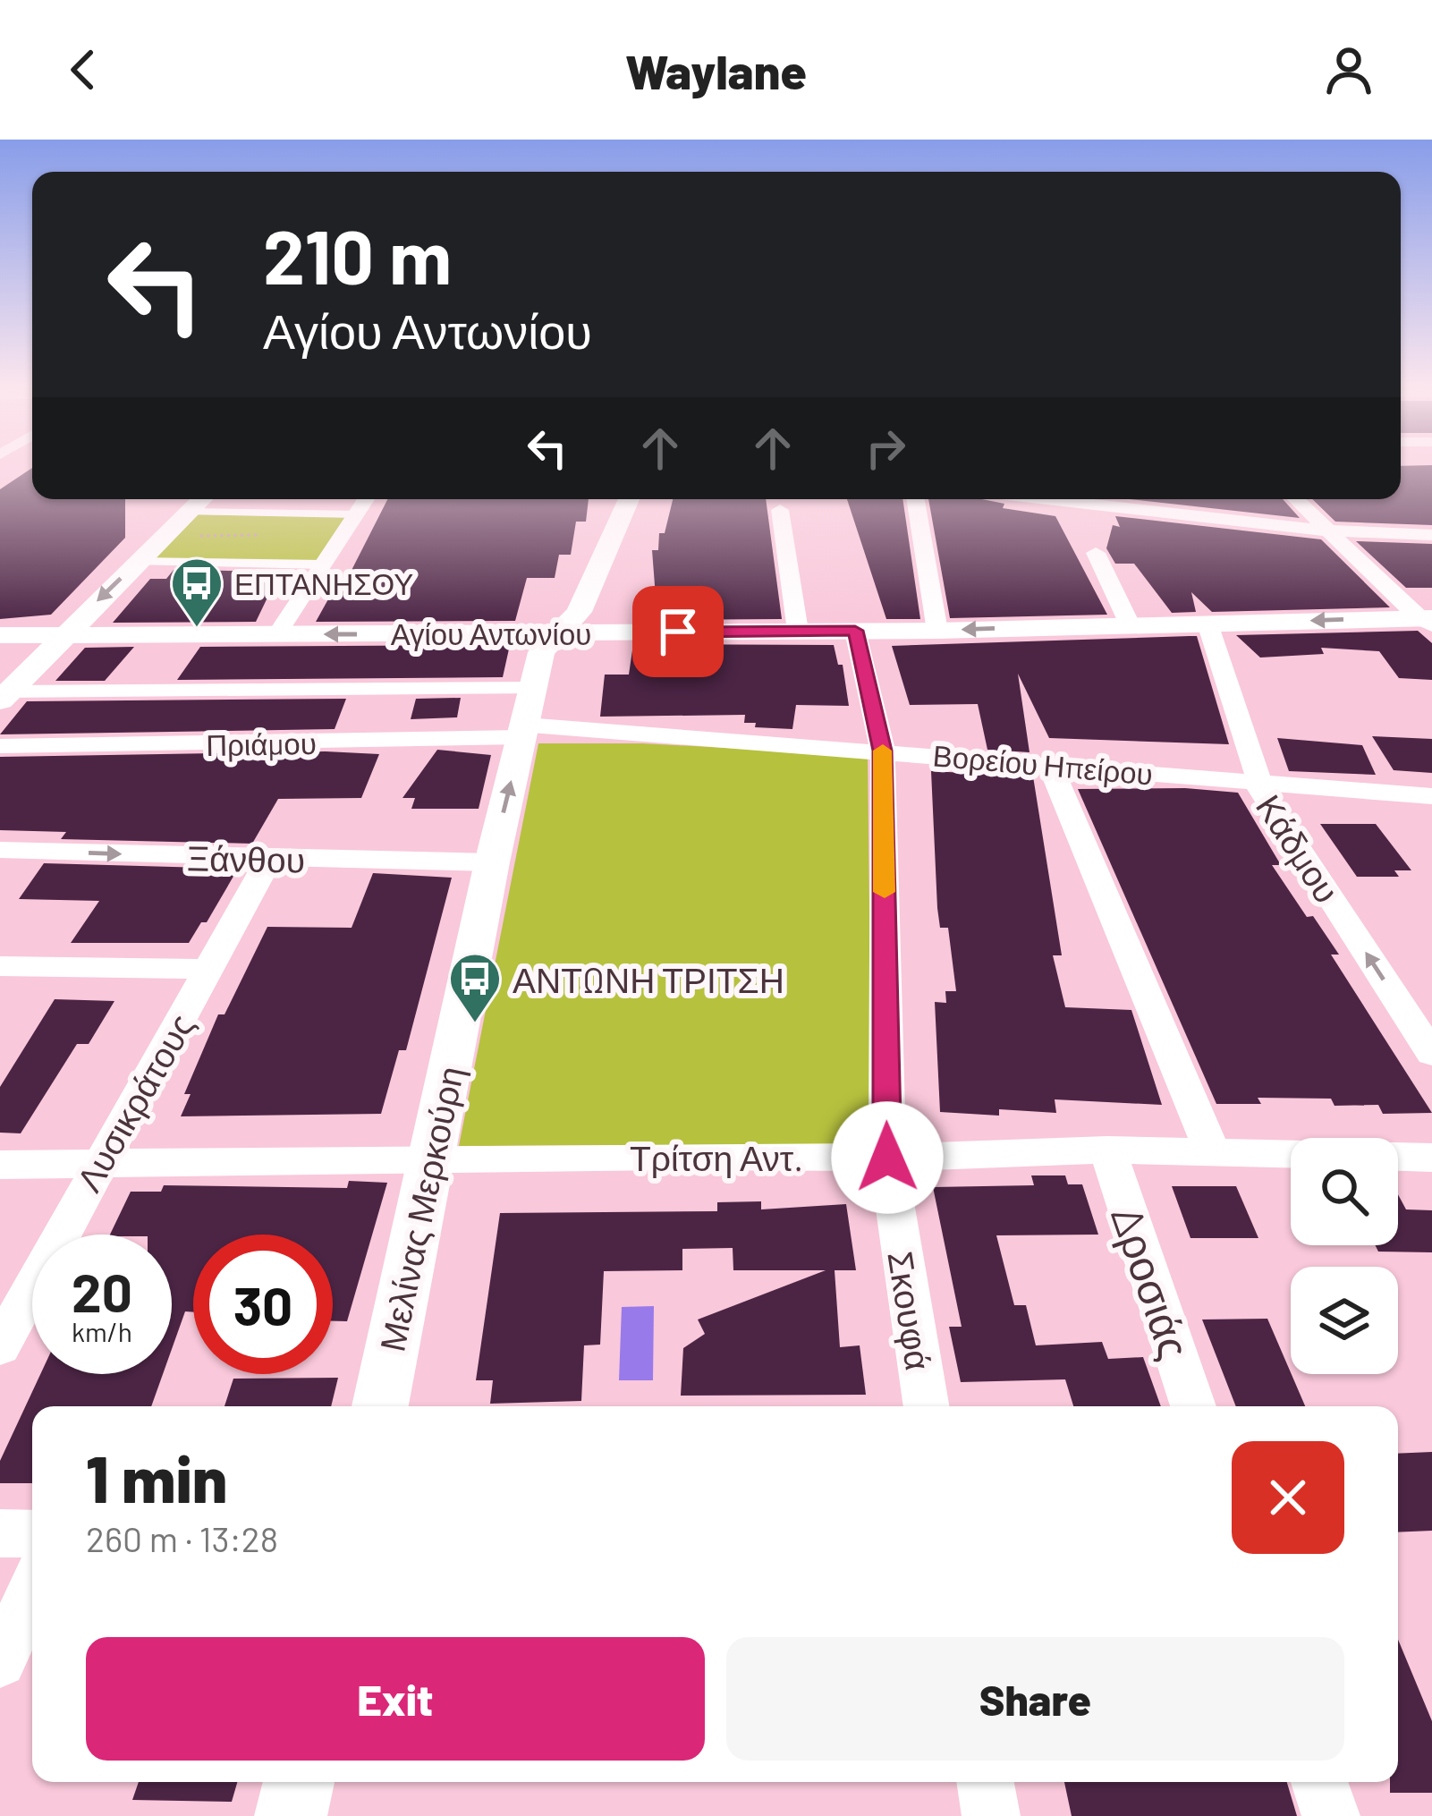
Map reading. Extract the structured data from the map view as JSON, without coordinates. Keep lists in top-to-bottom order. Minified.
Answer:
{"streets":{"street":["Αγίου Αντωνίου","Πριάμου","Βορείου Ηπείρου","Κάδμου","Ξάνθου","Λυσικράτους","Τρίτση Αντ.","Μελίνας Μερκούρη","Δροσιάς","Σκουφά"]},"crossings":[["Αγίου Αντωνίου","Κάδμου"],["Αγίου Αντωνίου","Μελίνας Μερκούρη"],["Αγίου Αντωνίου","Σκουφά"],["Πριάμου","Βορείου Ηπείρου"],["Πριάμου","Μελίνας Μερκούρη"],["Βορείου Ηπείρου","Κάδμου"],["Βορείου Ηπείρου","Μελίνας Μερκούρη"],["Βορείου Ηπείρου","Σκουφά"],["Ξάνθου","Λυσικράτους"],["Ξάνθου","Μελίνας Μερκούρη"],["Λυσικράτους","Τρίτση Αντ."],["Τρίτση Αντ.","Μελίνας Μερκούρη"],["Τρίτση Αντ.","Δροσιάς"],["Τρίτση Αντ.","Σκουφά"]],"places":{"bus stop":["ΕΠΤΑΝΗΣΟΥ","ΑΝΤΩΝΗ ΤΡΙΤΣΗ"]},"page":{"header":"Waylane","turn":["210 m","Αγίου Αντωνίου"],"speed":"20 km/h","limit":"30","heading":["1 min","260 m · 13:28"],"buttons":["Exit","Share"]}}
